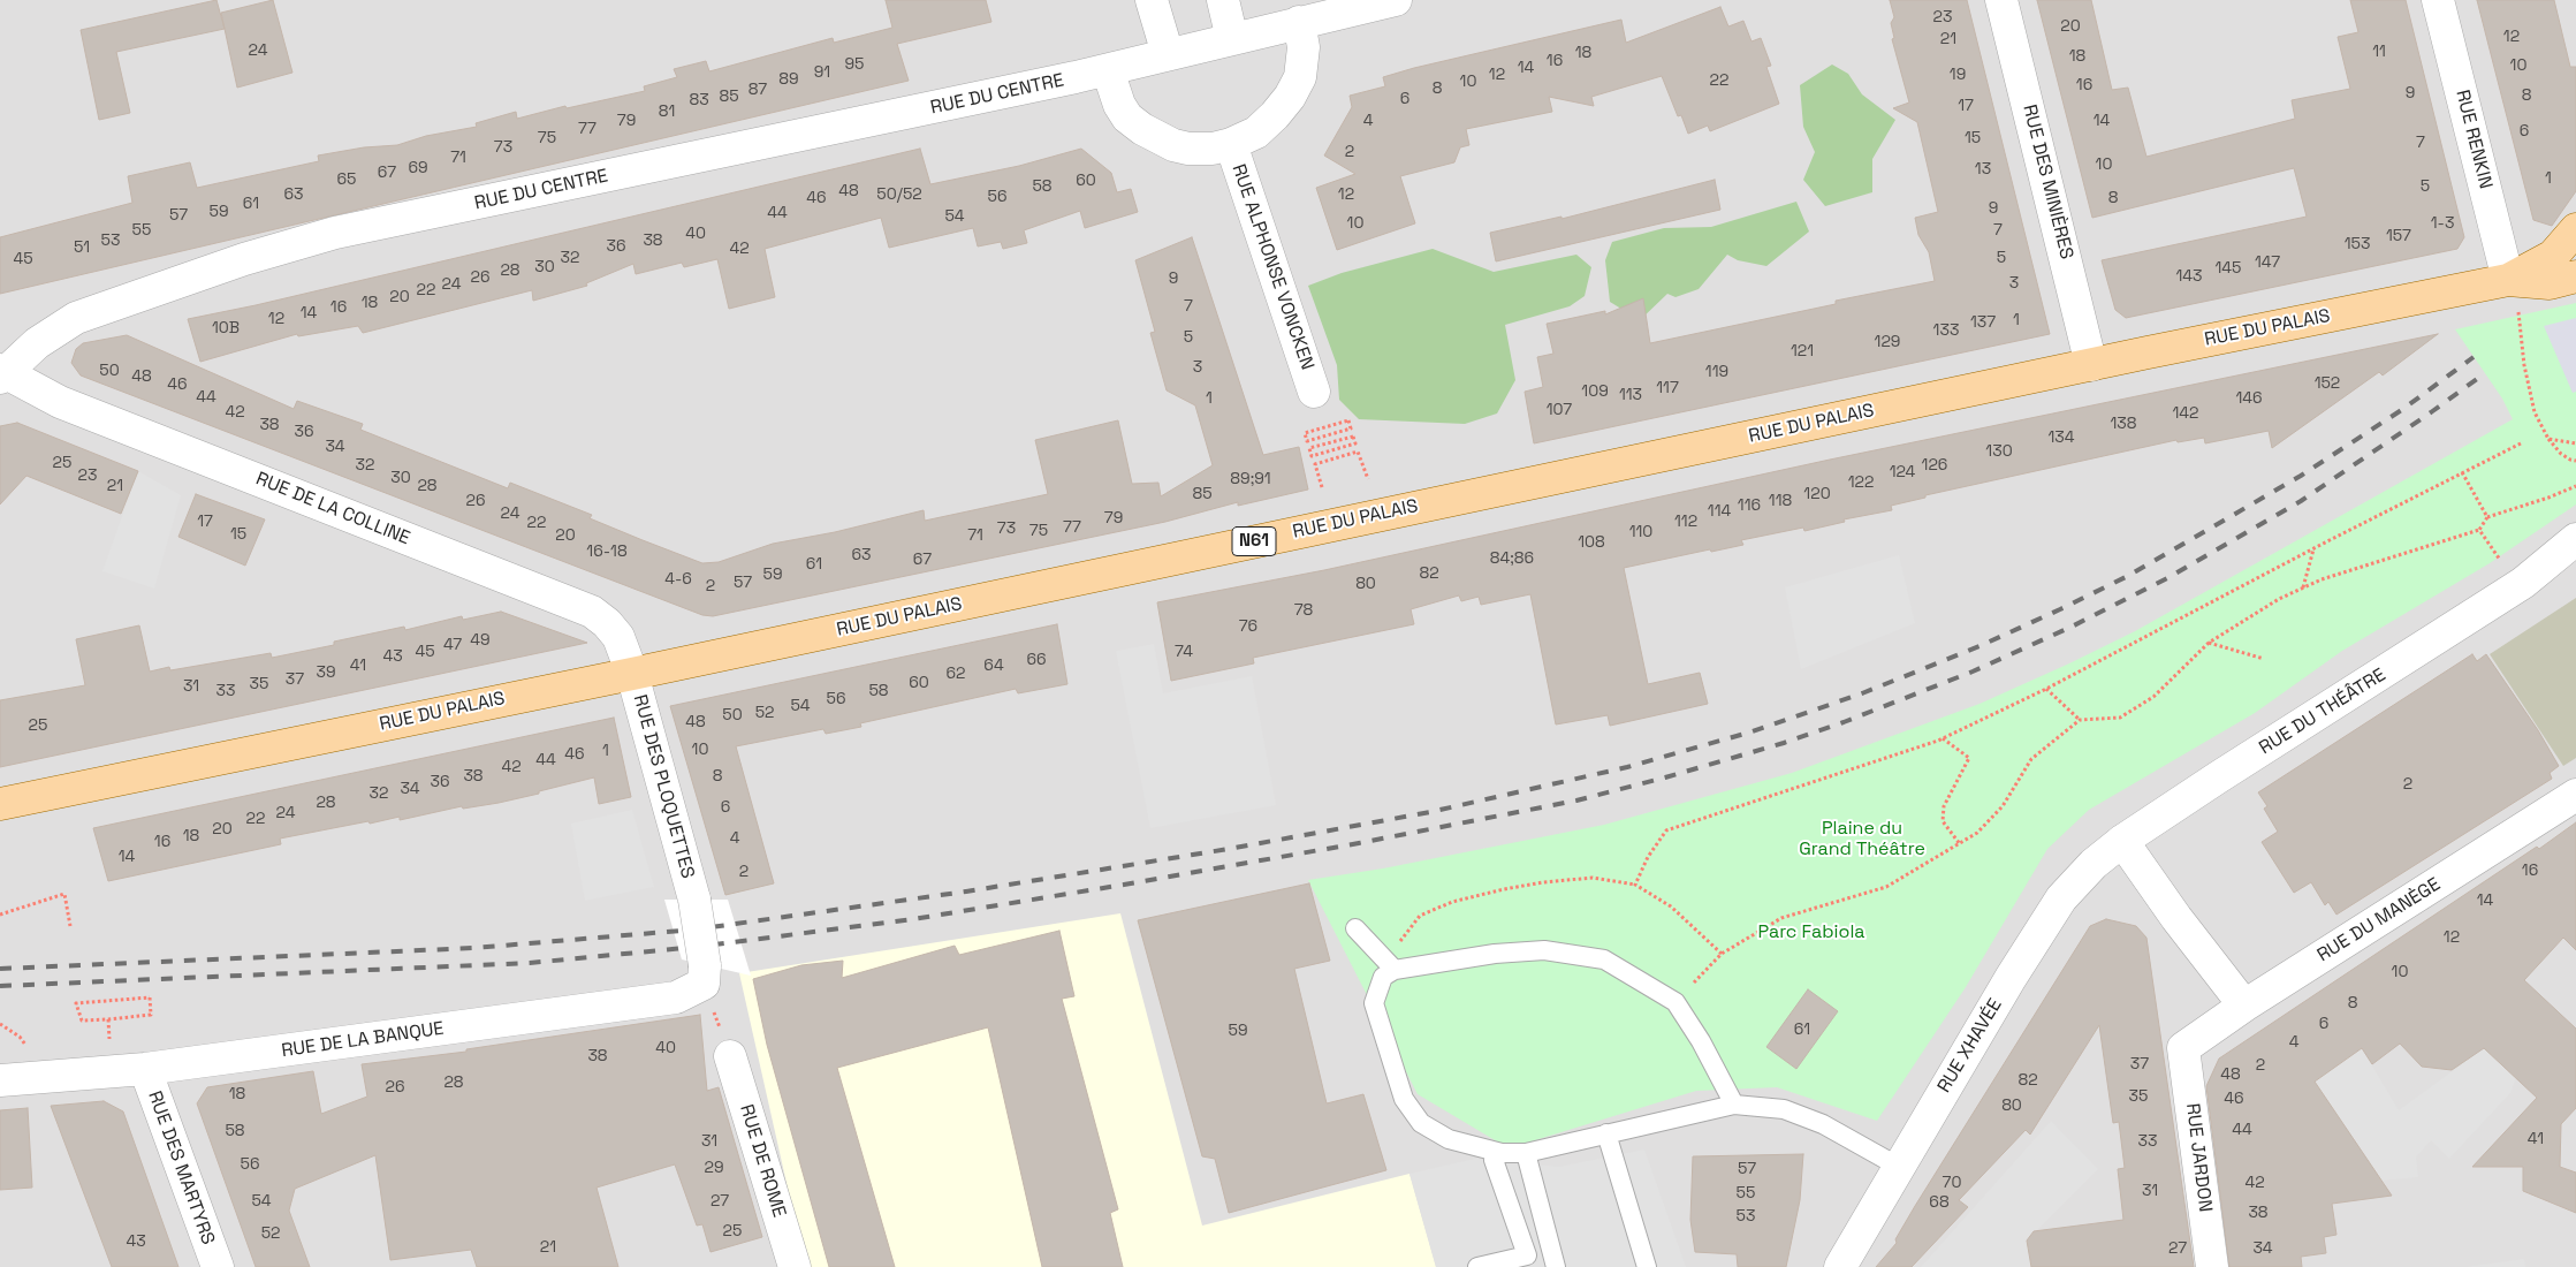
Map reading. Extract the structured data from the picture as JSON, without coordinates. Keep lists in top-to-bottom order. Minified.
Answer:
{"streets":{"main road":["RUE DU PALAIS","N61"],"street":["RUE DU CENTRE","RUE RENKIN","RUE DES MINIÈRES","RUE ALPHONSE VONCKEN","RUE DE LA COLLINE","RUE DU THÉÂTRE","RUE DES PLOQUETTES","RUE DU MANÈGE","RUE DE LA BANQUE","RUE XHAVÉE","RUE JARDON","RUE DE ROME","RUE DES MARTYRS"]},"crossings":[["RUE DU CENTRE","RUE DE LA COLLINE"],["RUE RENKIN","RUE DU PALAIS"],["RUE RENKIN","N61"],["RUE DES MINIÈRES","RUE DU PALAIS"],["RUE DU PALAIS","RUE DE LA COLLINE"],["RUE DU PALAIS","N61"],["RUE DU PALAIS","RUE DES PLOQUETTES"],["RUE DE LA COLLINE","RUE DES PLOQUETTES"],["RUE DU THÉÂTRE","RUE XHAVÉE"],["RUE DES PLOQUETTES","RUE DE LA BANQUE"],["RUE DU MANÈGE","RUE JARDON"],["RUE DE LA BANQUE","RUE DES MARTYRS"]],"parks":["Plaine du Grand Théâtre","Parc Fabiola"],"house_numbers":["23","20","12","21","24","11","18","18","16","95","10","14","91","12","19","89","22","10","16","8","87","9","8","85","6","83","17","81","79","4","14","77","6","75","15","7","73","2","71","10","69","13","67","1","65","60","58","5","48","63","50/52","12","56","46","8","61","9","59","44","57","54","10","1-3","55","7","40","157","53","38","153","36","51","42","32","5","45","147","30","145","28","143","26","9","3","24","22","20","18","7","16","14","12","1","137","10B","133","5","129","121","3","50","119","48","152","46","117","109","113","44","1","146","107","42","142","138","38","36","134","34","130","25","32","126","124","23","30","89;91","122","21","28","85","120","26","118","116","114","24","79","17","112","22","77","73","75","110","15","20","71","108","16-18","63","84;86","67","61","82","59","4-6","57","80","2","78","76","49","47","45","74","43","66","41","64","39","62","37","60","35","31","33","58","56","54","52","50","48","25","10","1","46","44","42","38","8","36","2","34","32","28","6","24","22","20","18","4","16","14","16","2","14","12","10","8","6","61","59","4","40","38","37","2","48","82","28","26","18","35","46","80","44","58","41","31","33","56","29","57","70","42","31","55","54","27","68","38","53","25","52","43","21","27","34"]}
